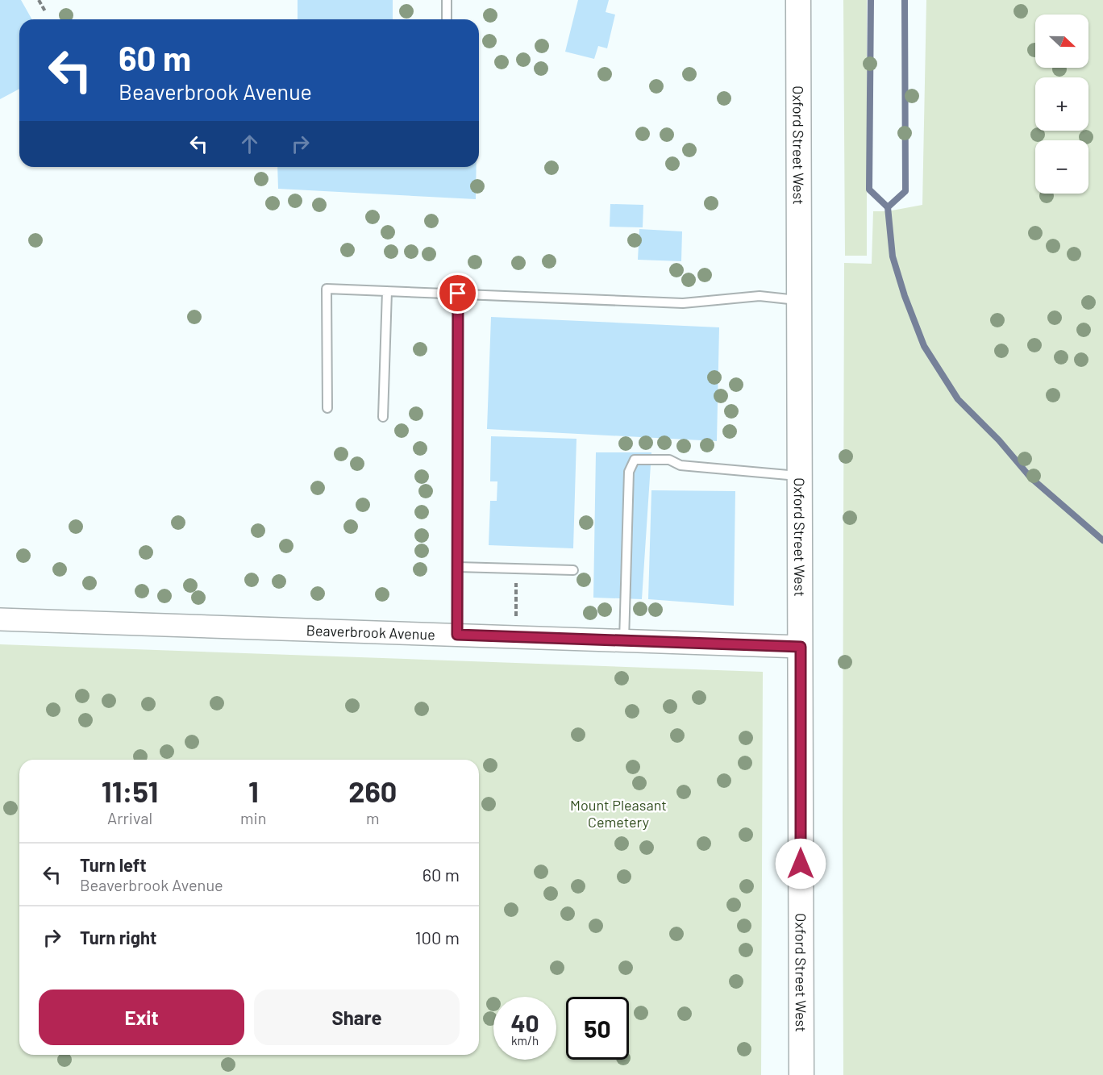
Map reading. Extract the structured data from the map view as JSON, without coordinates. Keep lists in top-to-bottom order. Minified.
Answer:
{"streets":{"main road":["Oxford Street West"],"street":["Beaverbrook Avenue"]},"crossings":[["Oxford Street West","Beaverbrook Avenue"]],"parks":["Mount Pleasant Cemetery"],"north":"right","page":{"map_buttons":["+","−"],"turn":["60 m","Beaverbrook Avenue"],"eta":["11:51","Arrival","1","min","260","m"],"list":[{"name":"Turn left","note":"Beaverbrook Avenue","value":"60 m"},{"name":"Turn right","value":"100 m"}],"buttons":["Exit","Share"],"speed":"40 km/h","limit":"50"}}
